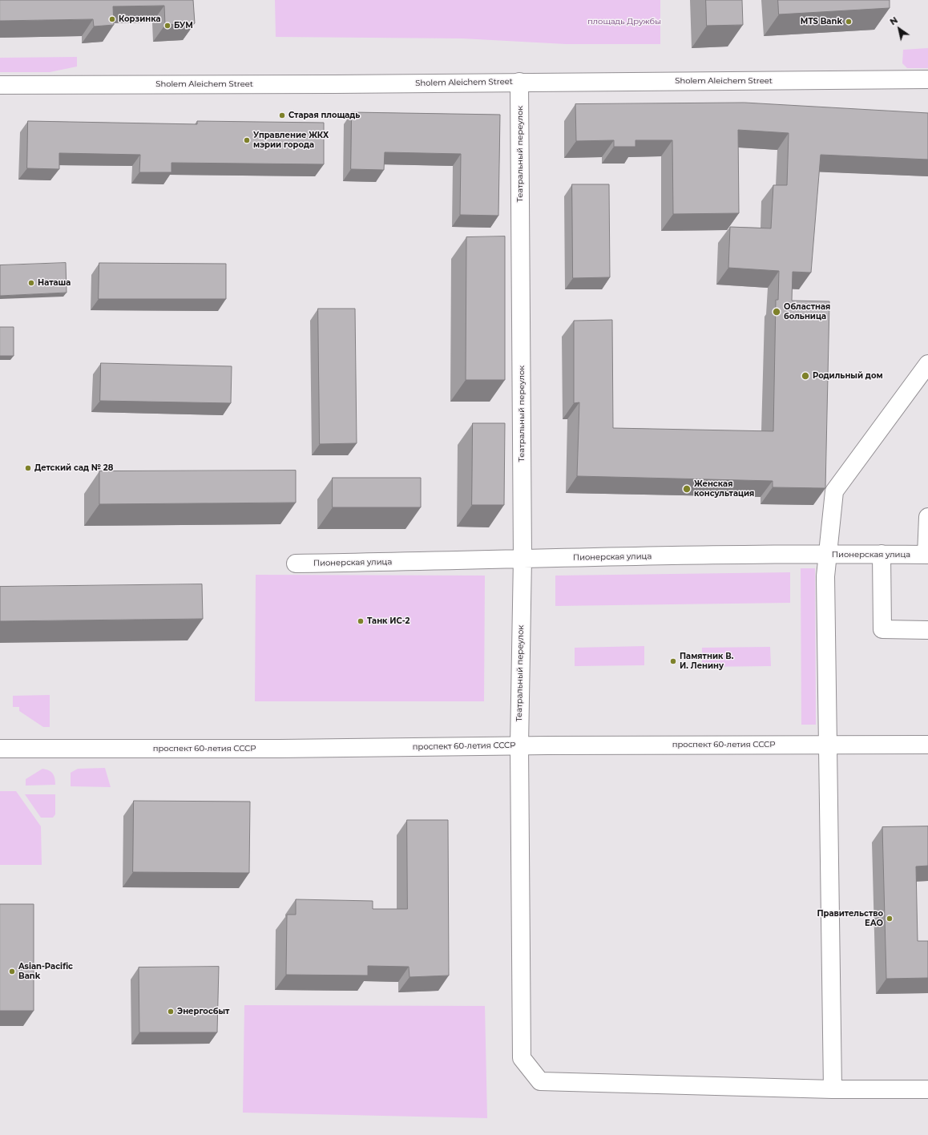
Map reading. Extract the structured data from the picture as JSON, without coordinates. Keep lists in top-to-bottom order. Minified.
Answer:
{"streets":{"street":["Sholem Aleichem Street","Театральный переулок","Пионерская улица","проспект 60-летия СССР"]},"crossings":[["Sholem Aleichem Street","Театральный переулок"],["Театральный переулок","Пионерская улица"],["Театральный переулок","проспект 60-летия СССР"]],"parks":["площадь Дружбы"],"places":["Корзинка","MTS Bank","БУМ","Старая площадь","Управление ЖКХ мэрии города","Наташа","Областная больница","Родильный дом","Детский сад № 28","Женская консультация","Танк ИС-2","Памятник В. И. Ленину","Правительство ЕАО","Asian-Pacific Bank","Энергосбыт"],"north":"top left"}
